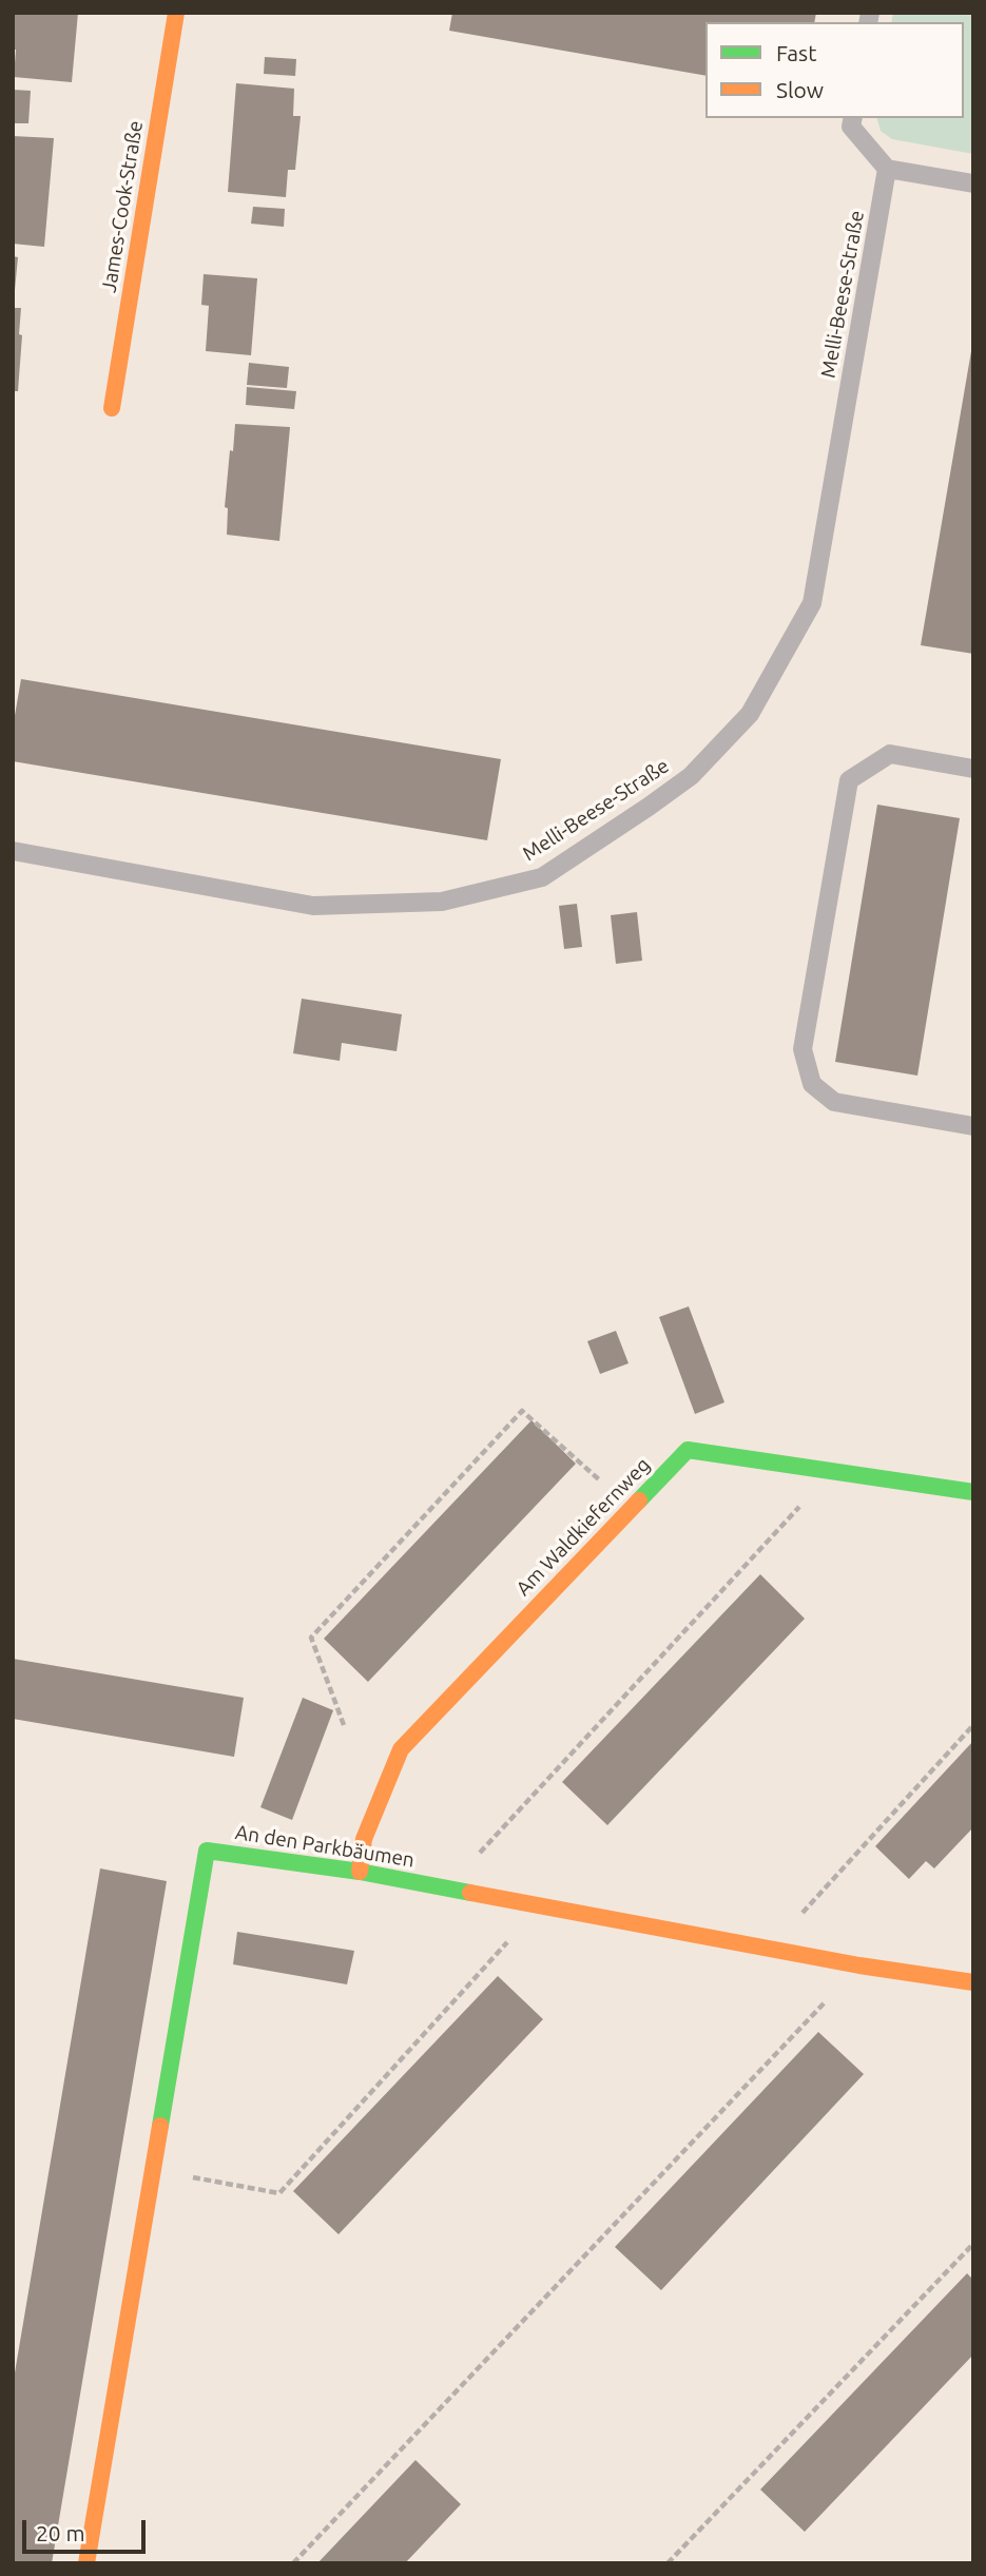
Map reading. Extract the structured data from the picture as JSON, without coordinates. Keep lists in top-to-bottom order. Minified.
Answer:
{"streets":{"street":["James-Cook-Straße","Am Waldkiefernweg","An den Parkbäumen"],"lane":["Melli-Beese-Straße"]},"crossings":[["Am Waldkiefernweg","An den Parkbäumen"]],"legend":["Fast","Slow"],"scale_bar":"20 m"}
